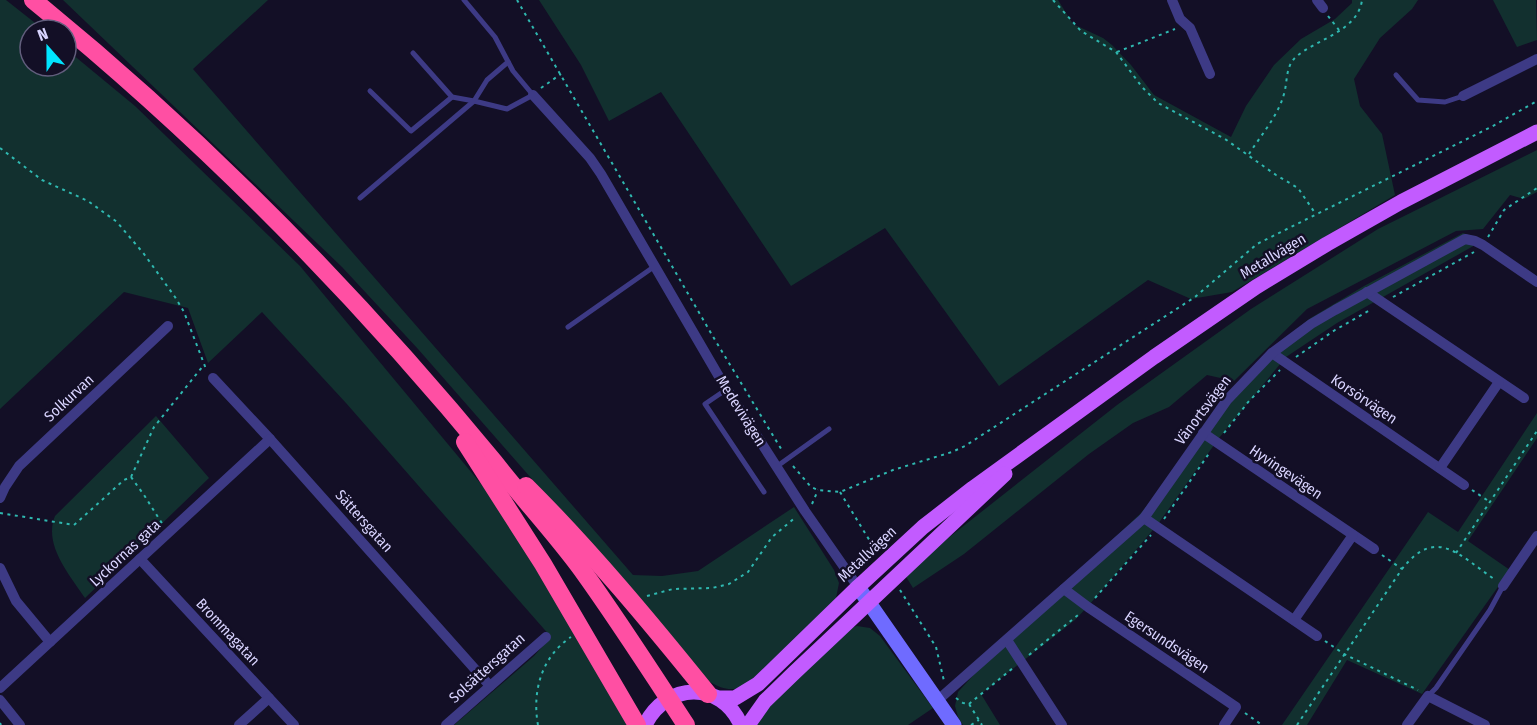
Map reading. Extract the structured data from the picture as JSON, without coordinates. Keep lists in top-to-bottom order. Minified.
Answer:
{"streets":{"main road":["Metallvägen"],"street":["Solkurvan","Korsörvägen","Vänortsvägen","Medevivägen","Hyvingevägen","Sättersgatan","Lyckornas gata","Brommagatan","Egersundsvägen","Solsättersgatan"]},"crossings":[["Metallvägen","Medevivägen"],["Korsörvägen","Vänortsvägen"],["Vänortsvägen","Medevivägen"],["Vänortsvägen","Hyvingevägen"],["Vänortsvägen","Egersundsvägen"],["Sättersgatan","Lyckornas gata"],["Sättersgatan","Solsättersgatan"],["Lyckornas gata","Brommagatan"]],"north":"top"}
